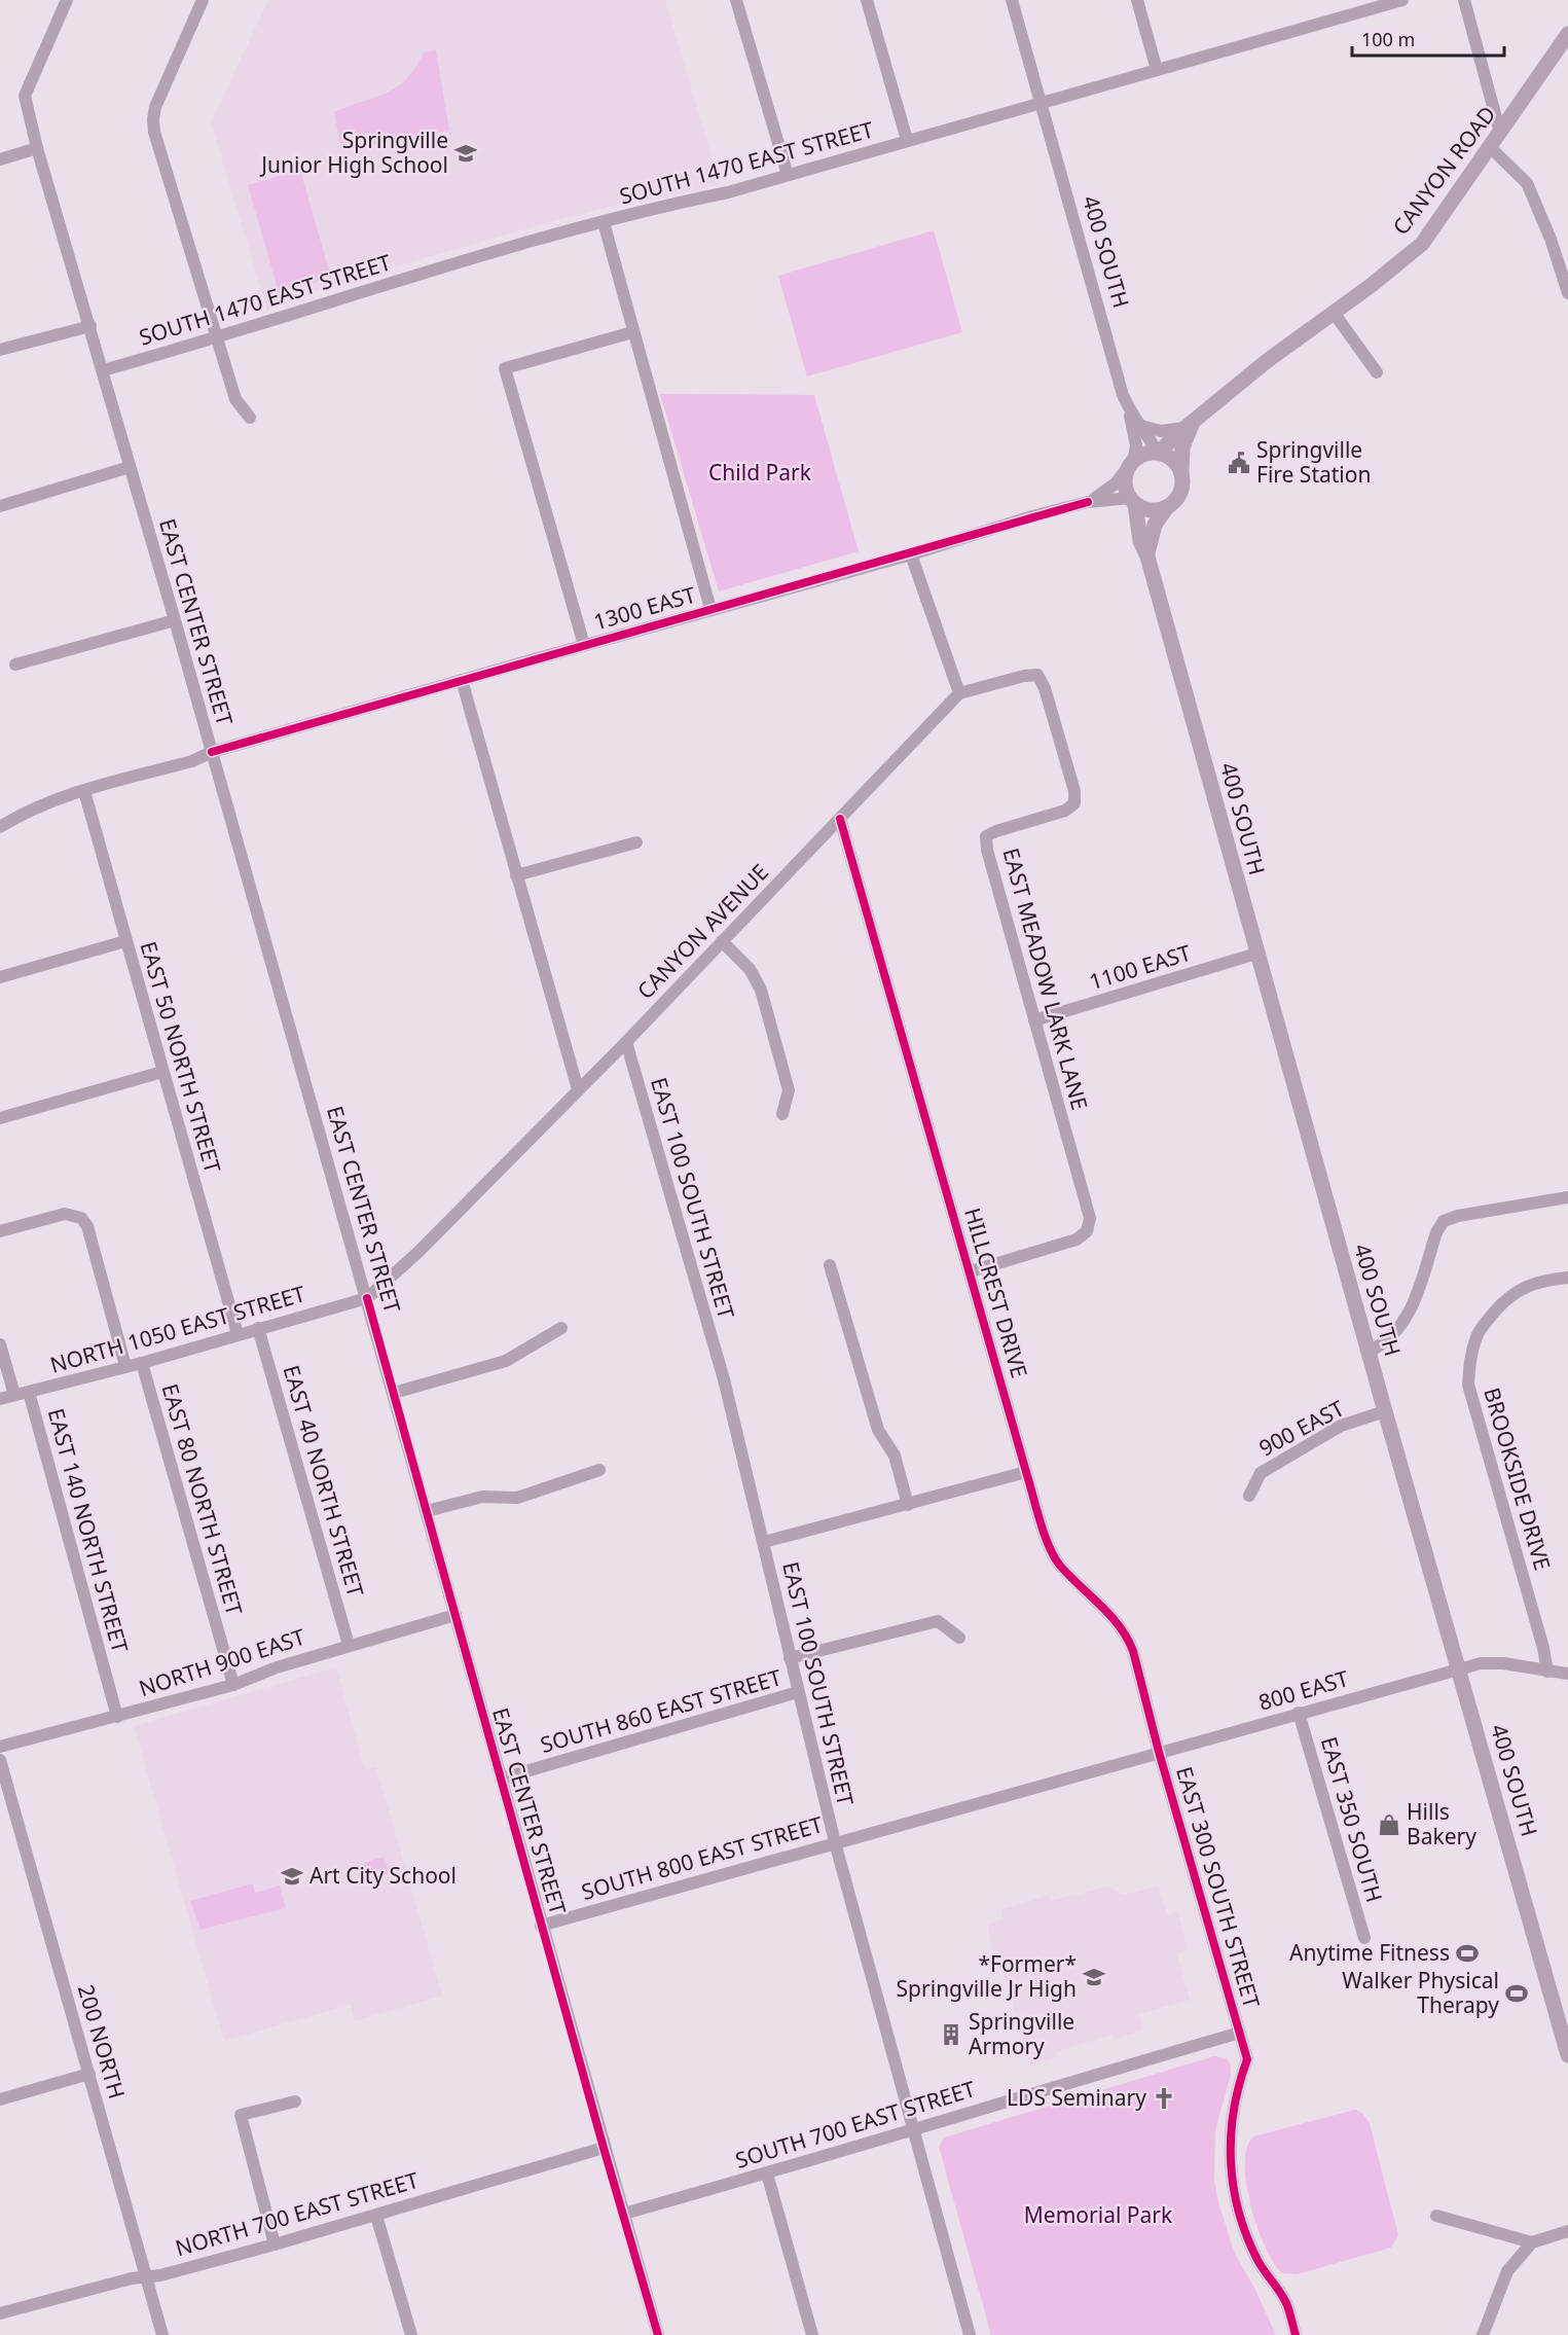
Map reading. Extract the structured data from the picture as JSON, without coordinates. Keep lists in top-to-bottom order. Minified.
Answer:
{"streets":{"main road":["CANYON ROAD","400 SOUTH"],"street":["SOUTH 1470 EAST STREET","1300 EAST","EAST CENTER STREET","CANYON AVENUE","1100 EAST","EAST MEADOW LARK LANE","EAST 50 NORTH STREET","EAST 100 SOUTH STREET","HILLCREST DRIVE","NORTH 1050 EAST STREET","900 EAST","BROOKSIDE DRIVE","EAST 40 NORTH STREET","EAST 80 NORTH STREET","EAST 140 NORTH STREET","NORTH 900 EAST","800 EAST","SOUTH 860 EAST STREET","EAST 350 SOUTH","SOUTH 800 EAST STREET","EAST 300 SOUTH STREET","200 NORTH","SOUTH 700 EAST STREET","NORTH 700 EAST STREET"]},"crossings":[["SOUTH 1470 EAST STREET","400 SOUTH"],["SOUTH 1470 EAST STREET","EAST CENTER STREET"],["CANYON ROAD","400 SOUTH"],["CANYON ROAD","1300 EAST"],["400 SOUTH","1300 EAST"],["400 SOUTH","1100 EAST"],["400 SOUTH","900 EAST"],["400 SOUTH","800 EAST"],["1300 EAST","EAST CENTER STREET"],["1300 EAST","EAST 50 NORTH STREET"],["EAST CENTER STREET","CANYON AVENUE"],["EAST CENTER STREET","NORTH 1050 EAST STREET"],["EAST CENTER STREET","NORTH 900 EAST"],["EAST CENTER STREET","SOUTH 860 EAST STREET"],["EAST CENTER STREET","SOUTH 800 EAST STREET"],["EAST CENTER STREET","SOUTH 700 EAST STREET"],["EAST CENTER STREET","NORTH 700 EAST STREET"],["CANYON AVENUE","EAST MEADOW LARK LANE"],["CANYON AVENUE","EAST 100 SOUTH STREET"],["CANYON AVENUE","HILLCREST DRIVE"],["CANYON AVENUE","NORTH 1050 EAST STREET"],["1100 EAST","EAST MEADOW LARK LANE"],["EAST MEADOW LARK LANE","HILLCREST DRIVE"],["EAST 50 NORTH STREET","NORTH 1050 EAST STREET"],["EAST 100 SOUTH STREET","SOUTH 860 EAST STREET"],["EAST 100 SOUTH STREET","SOUTH 800 EAST STREET"],["EAST 100 SOUTH STREET","SOUTH 700 EAST STREET"],["HILLCREST DRIVE","800 EAST"],["HILLCREST DRIVE","SOUTH 800 EAST STREET"],["HILLCREST DRIVE","EAST 300 SOUTH STREET"],["NORTH 1050 EAST STREET","EAST 40 NORTH STREET"],["NORTH 1050 EAST STREET","EAST 80 NORTH STREET"],["NORTH 1050 EAST STREET","EAST 140 NORTH STREET"],["EAST 40 NORTH STREET","NORTH 900 EAST"],["EAST 80 NORTH STREET","NORTH 900 EAST"],["EAST 140 NORTH STREET","NORTH 900 EAST"],["800 EAST","EAST 350 SOUTH"],["800 EAST","SOUTH 800 EAST STREET"],["800 EAST","EAST 300 SOUTH STREET"],["SOUTH 800 EAST STREET","EAST 300 SOUTH STREET"],["EAST 300 SOUTH STREET","SOUTH 700 EAST STREET"],["200 NORTH","NORTH 700 EAST STREET"]],"parks":["Child Park","Memorial Park"],"places":{"school or university":["Springville Junior High School","Art City School","*Former* Springville Jr High"],"public building":["Springville Fire Station"],"shop":["Hills Bakery"],"sports":["Anytime Fitness","Walker Physical Therapy"],"building":["Springville Armory"],"church":["LDS Seminary"]},"scale_bar":"100 m"}
